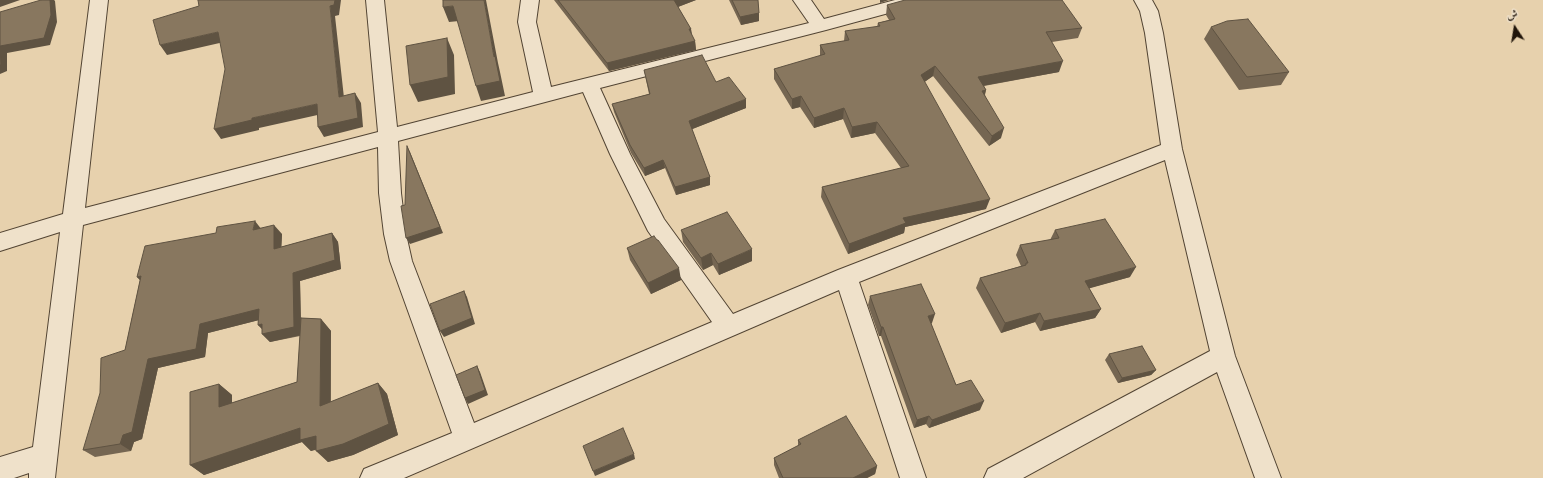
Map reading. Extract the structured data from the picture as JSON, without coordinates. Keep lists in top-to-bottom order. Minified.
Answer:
{"north":"top"}
